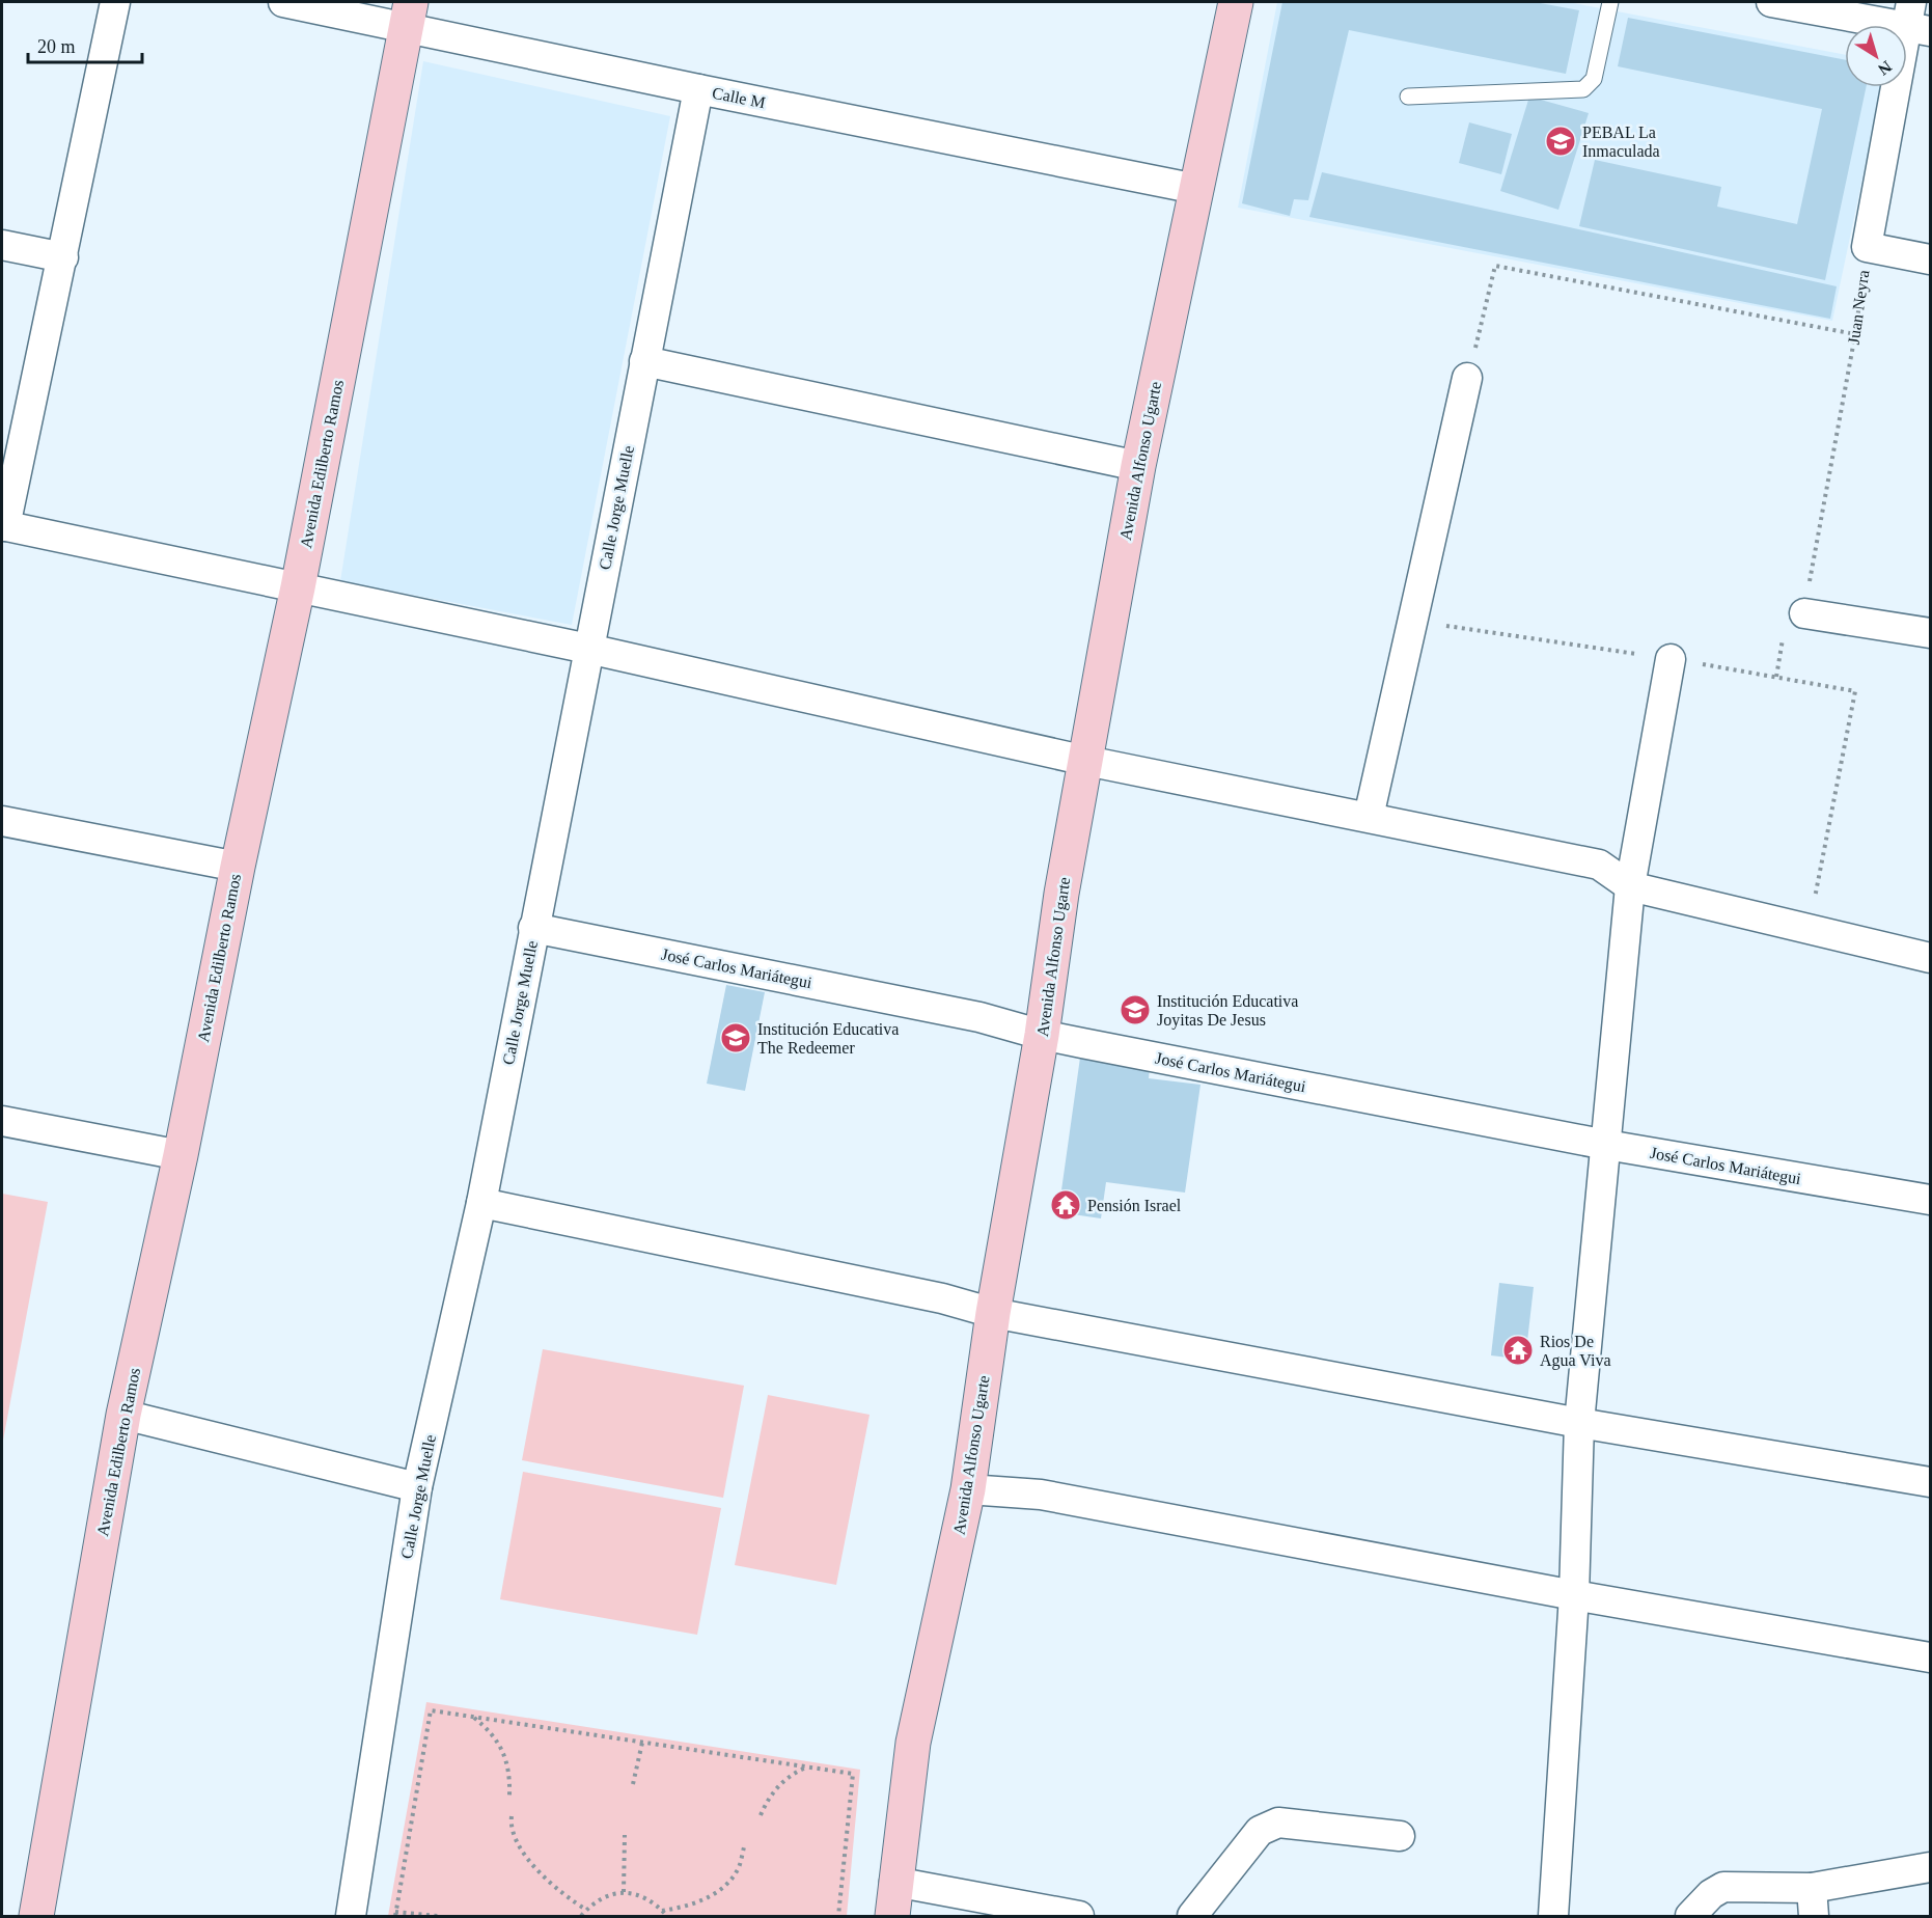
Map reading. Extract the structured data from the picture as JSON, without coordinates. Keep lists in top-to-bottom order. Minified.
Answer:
{"streets":{"street":["Calle M","Juan Neyra","Avenida Alfonso Ugarte","Avenida Edilberto Ramos","Calle Jorge Muelle","José Carlos Mariátegui"]},"crossings":[["Calle M","Avenida Alfonso Ugarte"],["Calle M","Avenida Edilberto Ramos"],["Calle M","Calle Jorge Muelle"],["Avenida Alfonso Ugarte","José Carlos Mariátegui"],["Calle Jorge Muelle","José Carlos Mariátegui"]],"places":{"school or university":["PEBAL La Inmaculada","Institución Educativa Joyitas De Jesus","Institución Educativa The Redeemer"],"temple":["Pensión Israel","Rios De Agua Viva"]},"scale_bar":"20 m","north":"bottom right"}
